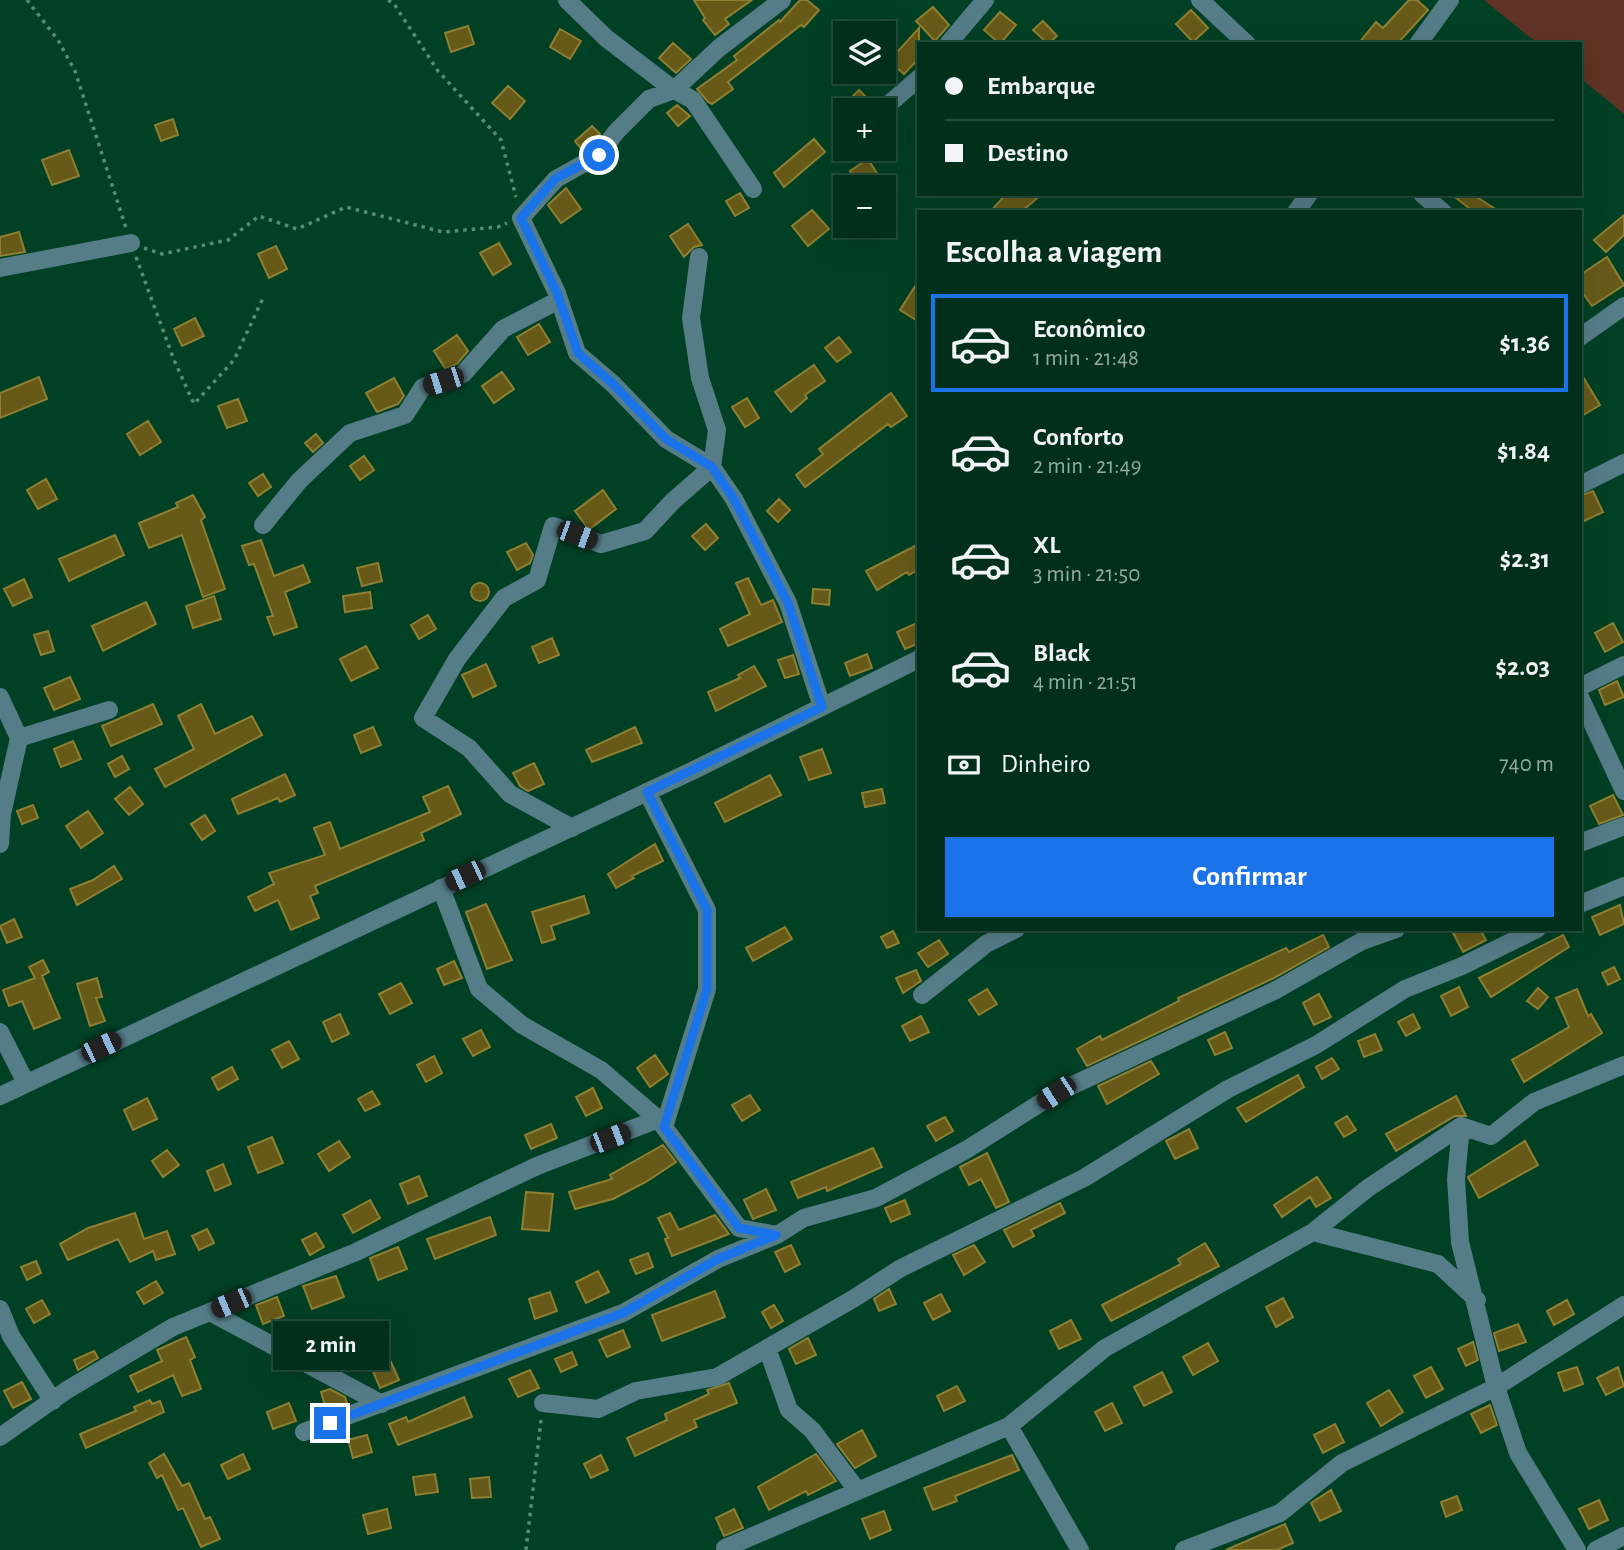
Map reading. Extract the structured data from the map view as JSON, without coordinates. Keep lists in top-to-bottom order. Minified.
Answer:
{"page":{"map_buttons":["+","−"],"banner":["Embarque","Destino"],"heading":"Escolha a viagem","list":[{"name":"Econômico","note":"1 min · 21:48","value":"$1.36"},{"name":"Conforto","note":"2 min · 21:49","value":"$1.84"},{"name":"XL","note":"3 min · 21:50","value":"$2.31"},{"name":"Black","note":"4 min · 21:51","value":"$2.03"}],"pay":["Dinheiro","740 m"],"buttons":"Confirmar","bubble":"2 min"}}
